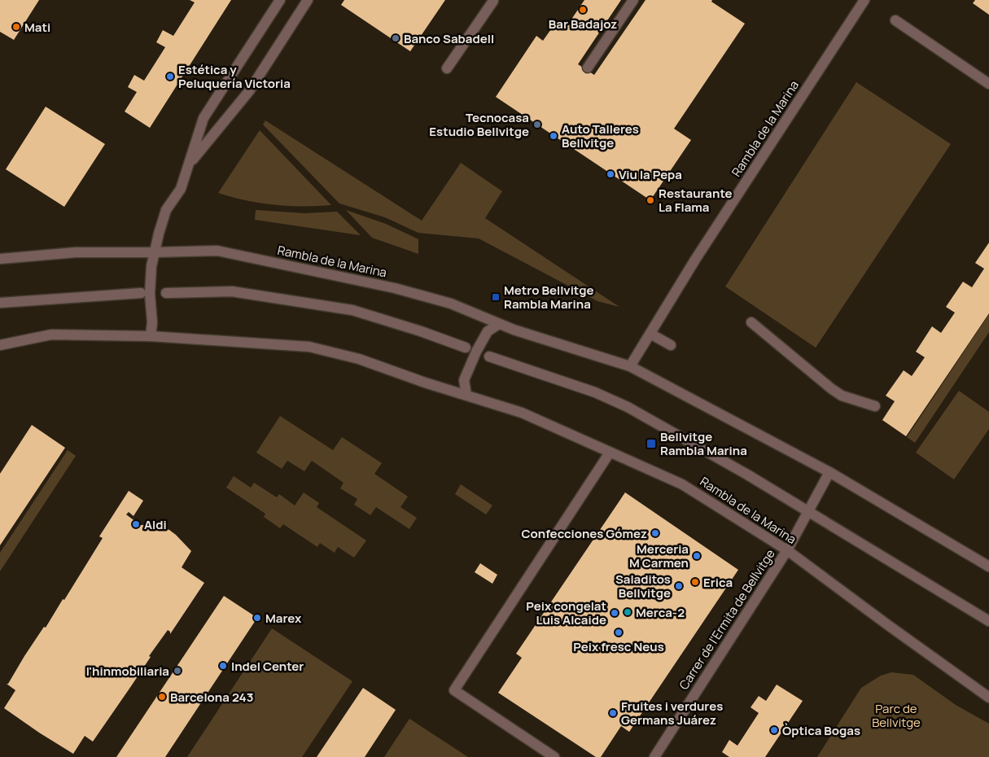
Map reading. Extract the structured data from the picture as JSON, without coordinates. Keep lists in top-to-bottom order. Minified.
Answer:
{"streets":{"street":["Rambla de la Marina","Carrer de l'Ermita de Bellvitge"]},"crossings":[["Rambla de la Marina","Carrer de l'Ermita de Bellvitge"]],"parks":["Parc de Bellvitge"],"places":{"other":["Bar Badajoz","Mati","Banco Sabadell","Estética y Peluquería Victoria","Tecnocasa Estudio Bellvitge","Auto Talleres Bellvitge","Viu la Pepa","Restaurante La Flama","Aldi","Confecciones Gómez","Merceria M Carmen","Erica","Saladitos Bellvitge","Merca-2","Peix congelat Luis Alcaide","Marex","Peix fresc Neus","Indel Center","l'hinmobiliaria","Barcelona 243","Fruites i verdures Germans Juárez","Òptica Bogas"],"transit":["Metro Bellvitge Rambla Marina","Bellvitge Rambla Marina"]}}
